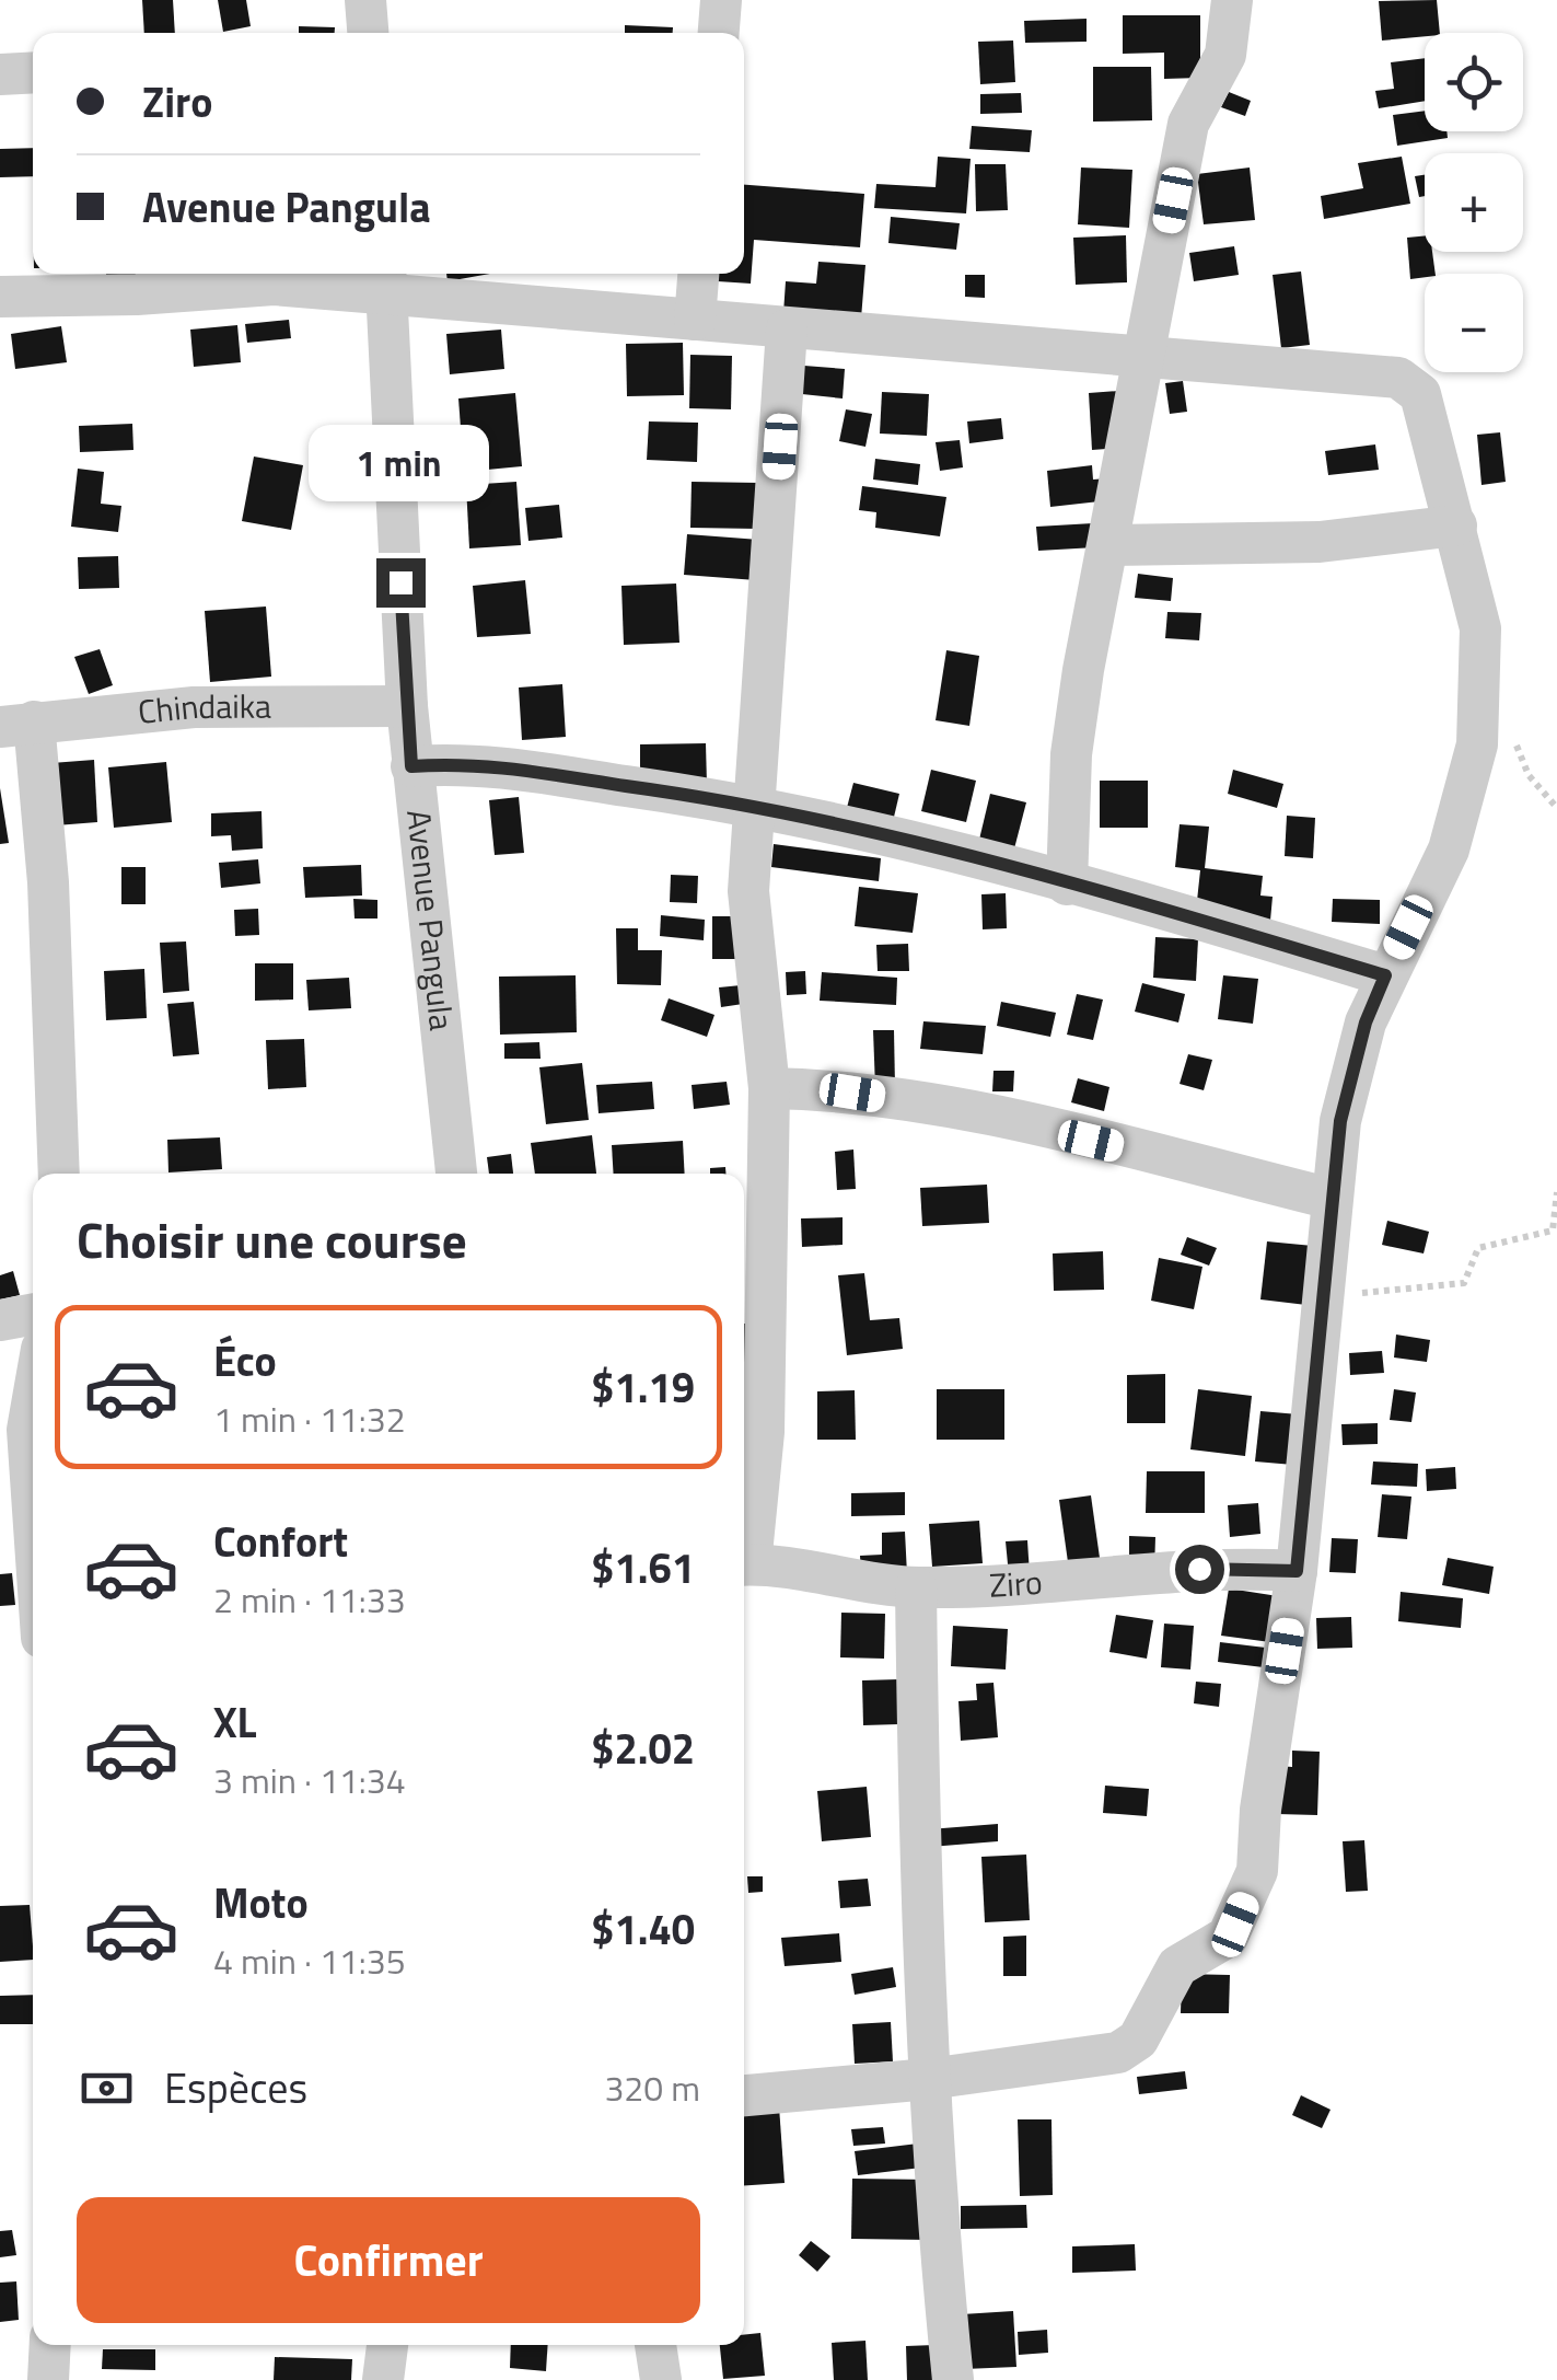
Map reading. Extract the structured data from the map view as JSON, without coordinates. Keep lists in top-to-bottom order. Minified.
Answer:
{"streets":{"street":["Chindaika","Avenue Pangula","Ziro"]},"crossings":[["Chindaika","Avenue Pangula"]],"page":{"map_buttons":["+","−"],"banner":["Ziro","Avenue Pangula"],"bubble":"1 min","heading":"Choisir une course","list":[{"name":"Éco","note":"1 min · 11:32","value":"$1.19"},{"name":"Confort","note":"2 min · 11:33","value":"$1.61"},{"name":"XL","note":"3 min · 11:34","value":"$2.02"},{"name":"Moto","note":"4 min · 11:35","value":"$1.40"}],"pay":["Espèces","320 m"],"buttons":"Confirmer"}}
